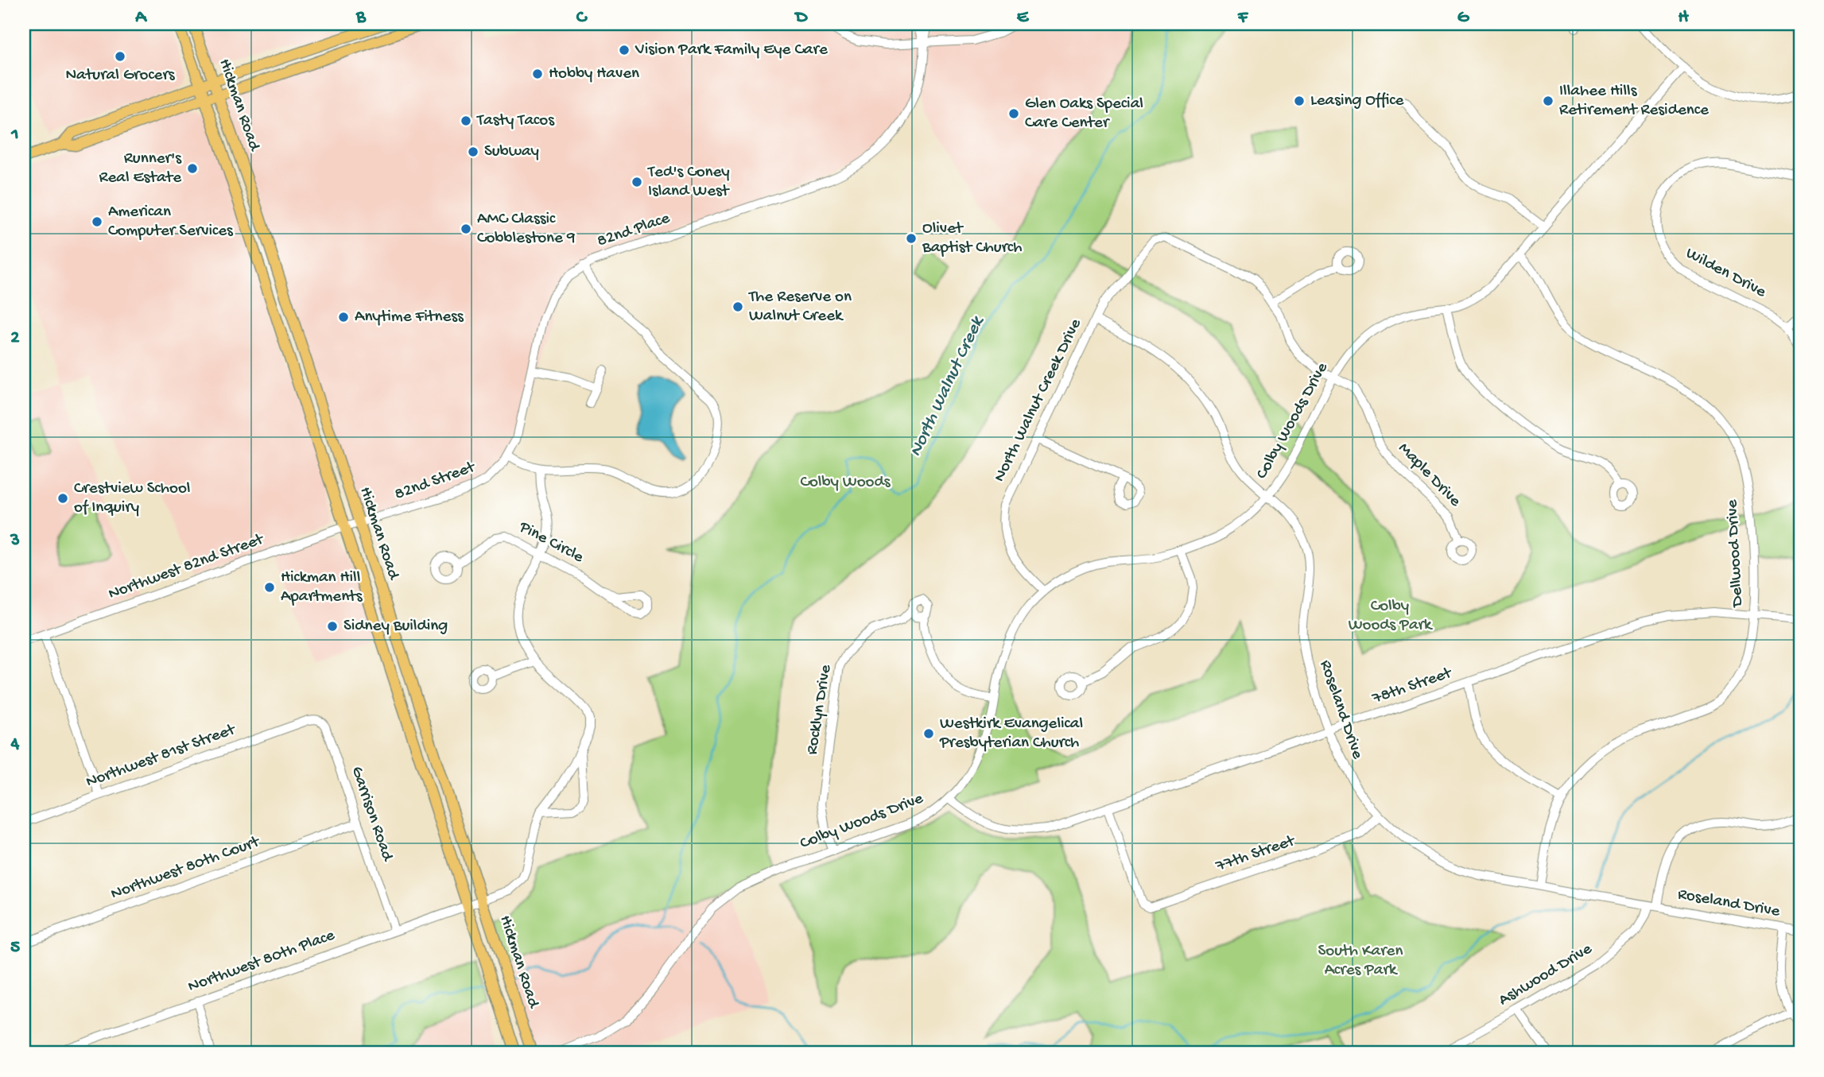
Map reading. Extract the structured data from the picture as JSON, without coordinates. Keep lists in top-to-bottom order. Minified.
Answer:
{"streets":{"main road":["Hickman Road"],"street":["82nd Place","Wilden Drive","North Walnut Creek Drive","Colby Woods Drive","Maple Drive","82nd Street","Pine Circle","Dellwood Drive","Northwest 82nd Street","78th Street","Rocklyn Drive","Roseland Drive","Northwest 81st Street","Garrison Road","77th Street","Northwest 80th Court","Northwest 80th Place","Ashwood Drive"]},"crossings":[["Hickman Road","82nd Street"],["Hickman Road","Northwest 82nd Street"],["Hickman Road","Northwest 80th Place"],["82nd Place","82nd Street"],["North Walnut Creek Drive","Colby Woods Drive"],["North Walnut Creek Drive","Maple Drive"],["North Walnut Creek Drive","Roseland Drive"],["Colby Woods Drive","Maple Drive"],["Colby Woods Drive","Dellwood Drive"],["Colby Woods Drive","78th Street"],["Colby Woods Drive","Rocklyn Drive"],["Colby Woods Drive","Roseland Drive"],["82nd Street","Northwest 82nd Street"],["Dellwood Drive","78th Street"],["Dellwood Drive","Roseland Drive"],["78th Street","Roseland Drive"],["78th Street","77th Street"],["Roseland Drive","77th Street"],["Roseland Drive","Ashwood Drive"],["Northwest 81st Street","Garrison Road"],["Garrison Road","Northwest 80th Court"],["Garrison Road","Northwest 80th Place"]],"water":["North Walnut Creek"],"parks":["Colby Woods","Colby Woods Park","South Karen Acres Park"],"places":["Vision Park Family Eye Care","Natural Grocers","Hobby Haven","Leasing Office","Illahee Hills Retirement Residence","Glen Oaks Special Care Center","Tasty Tacos","Subway","Runner's Real Estate","Ted's Coney Island West","American Computer Services","AMC Classic Cobblestone 9","Olivet Baptist Church","The Reserve on Walnut Creek","Anytime Fitness","Crestview School of Inquiry","Hickman Hill Apartments","Sidney Building","Westkirk Evangelical Presbyterian Church"],"grid":{"columns":["A","B","C","D","E","F","G","H"],"rows":["1","2","3","4","5"]}}
